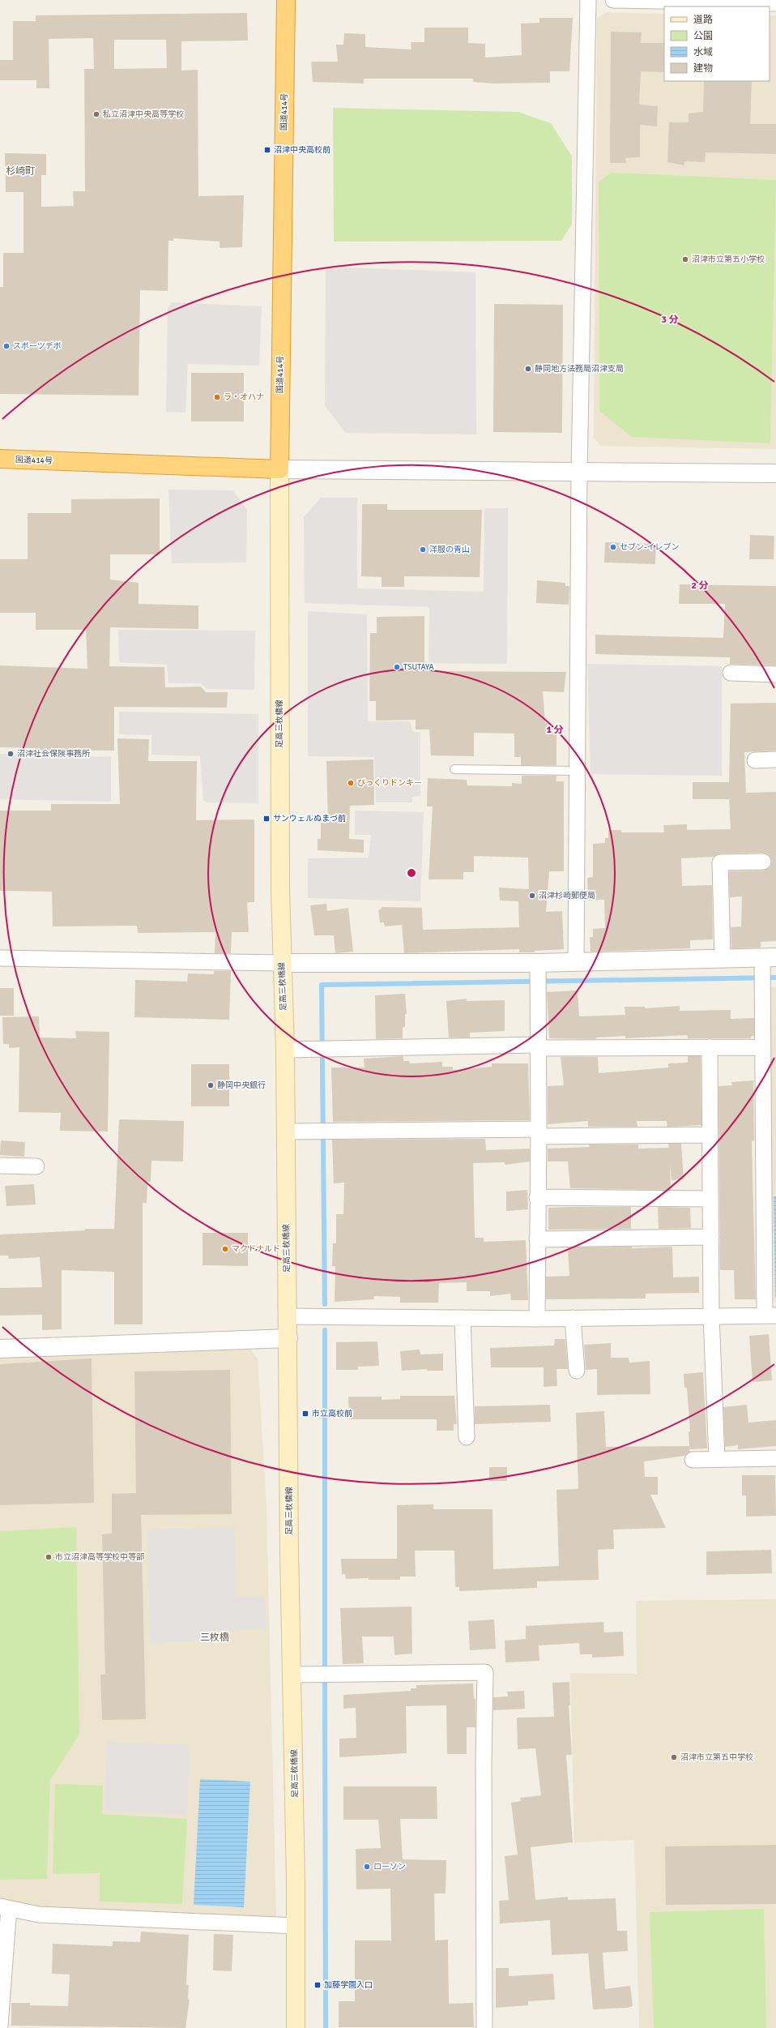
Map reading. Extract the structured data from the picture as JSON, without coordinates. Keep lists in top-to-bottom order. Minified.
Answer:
{"streets":{"highway":["国道414号"],"main road":["足高三枚橋線"]},"crossings":[["国道414号","足高三枚橋線"]],"districts":["杉崎町","三枚橋"],"places":{"other":["私立沼津中央高等学校","沼津市立第五小学校","スポーツデポ","静岡地方法務局沼津支局","ラ・オハナ","セブン-イレブン","洋服の青山","TSUTAYA","沼津社会保険事務所","びっくりドンキー","沼津杉崎郵便局","静岡中央銀行","マクドナルド","市立沼津高等学校中等部","沼津市立第五中学校","ローソン"],"transit":["沼津中央高校前","サンウェルぬまづ前","市立高校前","加藤学園入口"]},"legend":["道路","公園","水域","建物"],"rings":["3 分","2 分","1 分"]}
